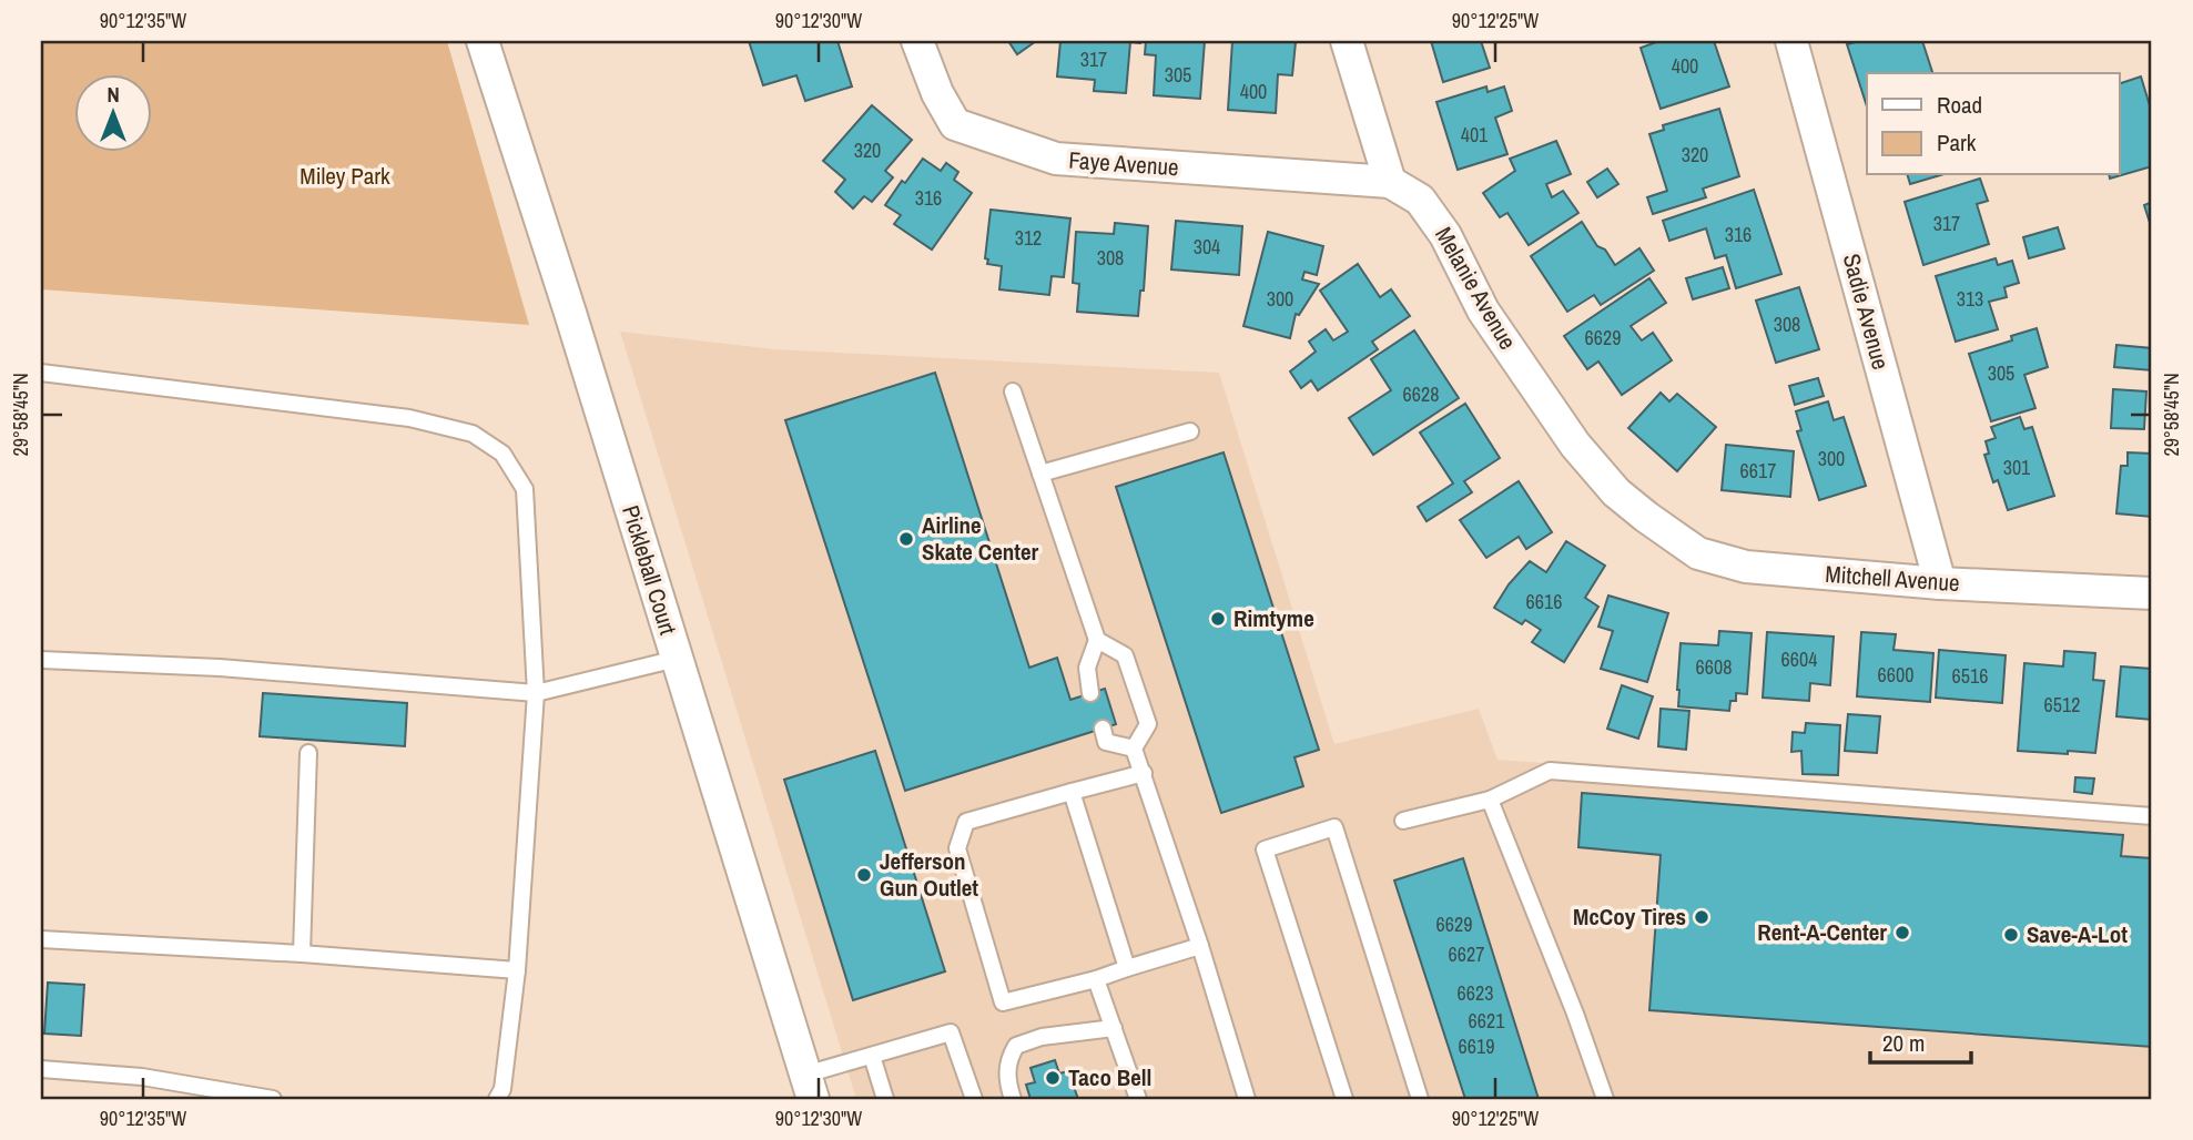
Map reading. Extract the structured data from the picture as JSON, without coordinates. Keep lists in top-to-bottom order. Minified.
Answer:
{"streets":{"street":["Faye Avenue","Melanie Avenue","Sadie Avenue","Pickleball Court","Mitchell Avenue"]},"crossings":[["Faye Avenue","Melanie Avenue"],["Melanie Avenue","Mitchell Avenue"],["Sadie Avenue","Mitchell Avenue"]],"parks":["Miley Park"],"places":["Airline Skate Center","Rimtyme","Jefferson Gun Outlet","McCoy Tires","Rent-A-Center","Save-A-Lot","Taco Bell"],"house_numbers":["317","400","305","400","401","320","320","316","317","316","312","304","308","300","313","308","6629","305","6628","300","301","6617","6616","6604","6608","6600","6516","6512","6629","6627","6623","6621","6619"],"legend":["Road","Park"],"scale_bar":"20 m","north":"top","coordinates":["90°12'35\"W","90°12'30\"W","90°12'25\"W","29°58'45\"N"]}
